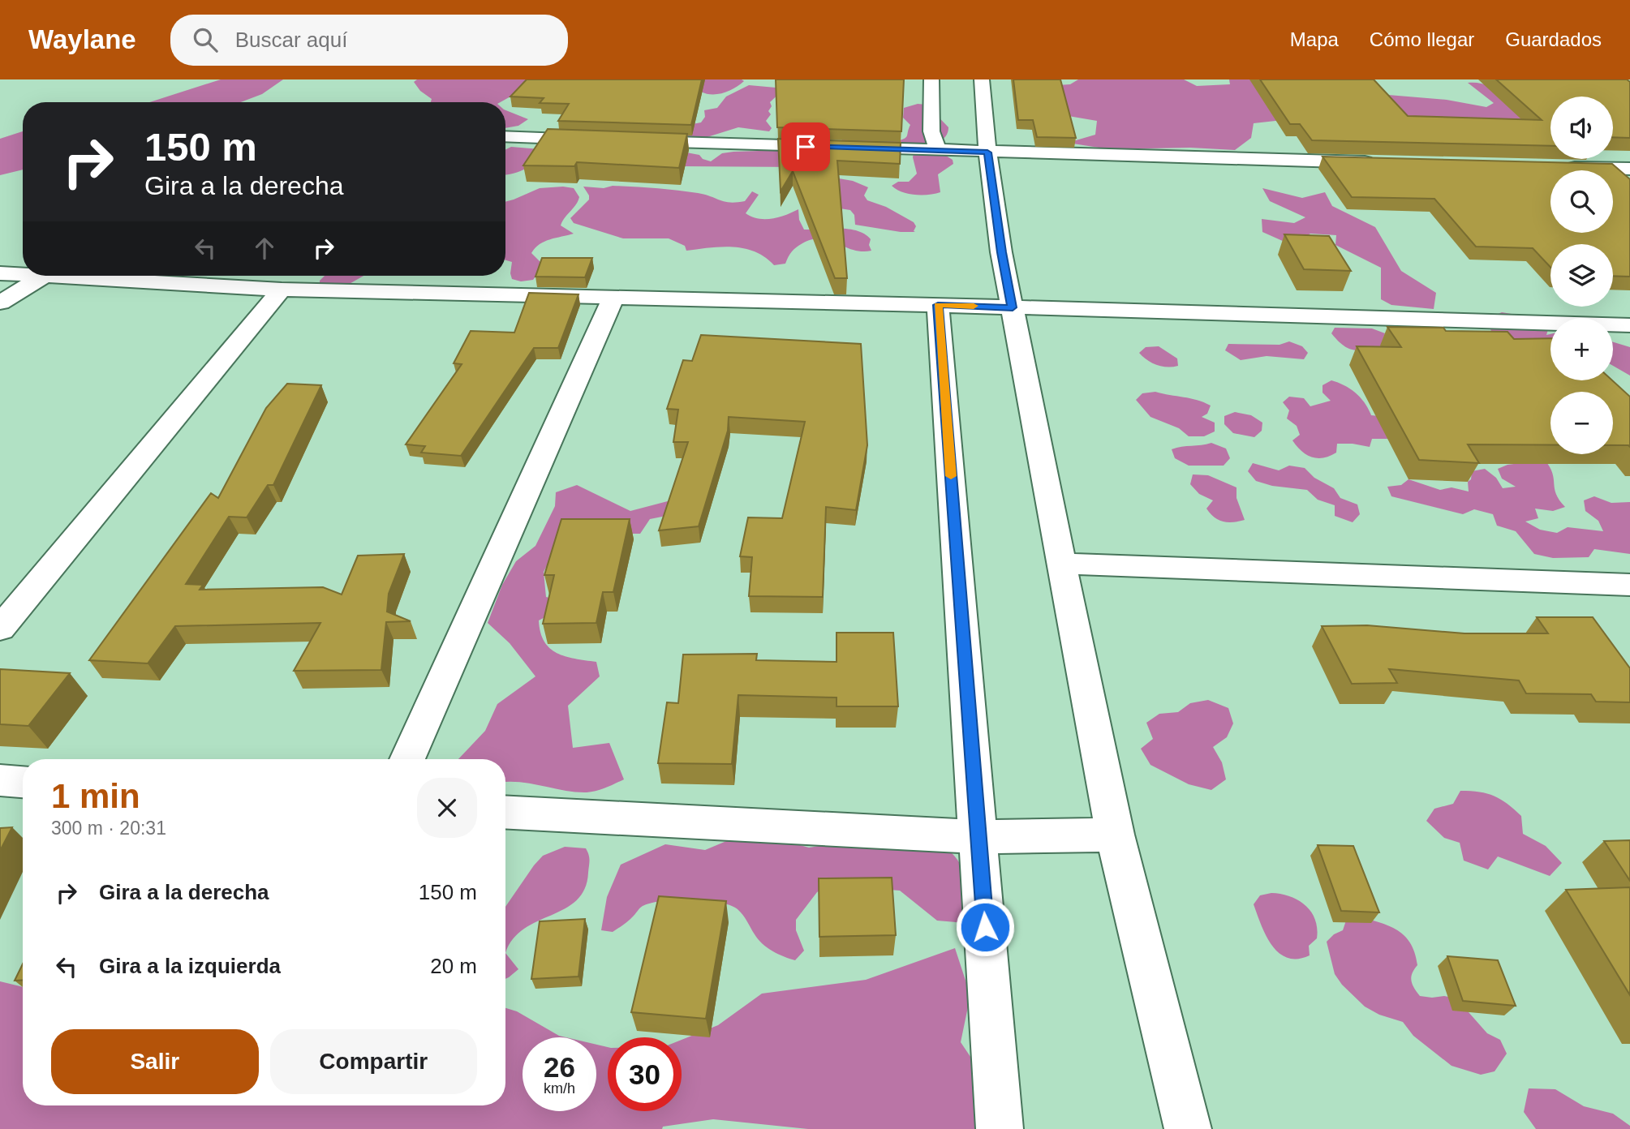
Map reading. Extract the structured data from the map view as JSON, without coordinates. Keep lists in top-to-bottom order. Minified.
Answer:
{"page":{"header":"Waylane","search":"Buscar aquí","nav":["Mapa","Cómo llegar","Guardados"],"map_buttons":["+","−"],"turn":["150 m","Gira a la derecha"],"heading":["1 min","300 m · 20:31"],"list":[{"name":"Gira a la derecha","value":"150 m"},{"name":"Gira a la izquierda","value":"20 m"}],"buttons":["Salir","Compartir"],"speed":"26 km/h","limit":"30"}}
